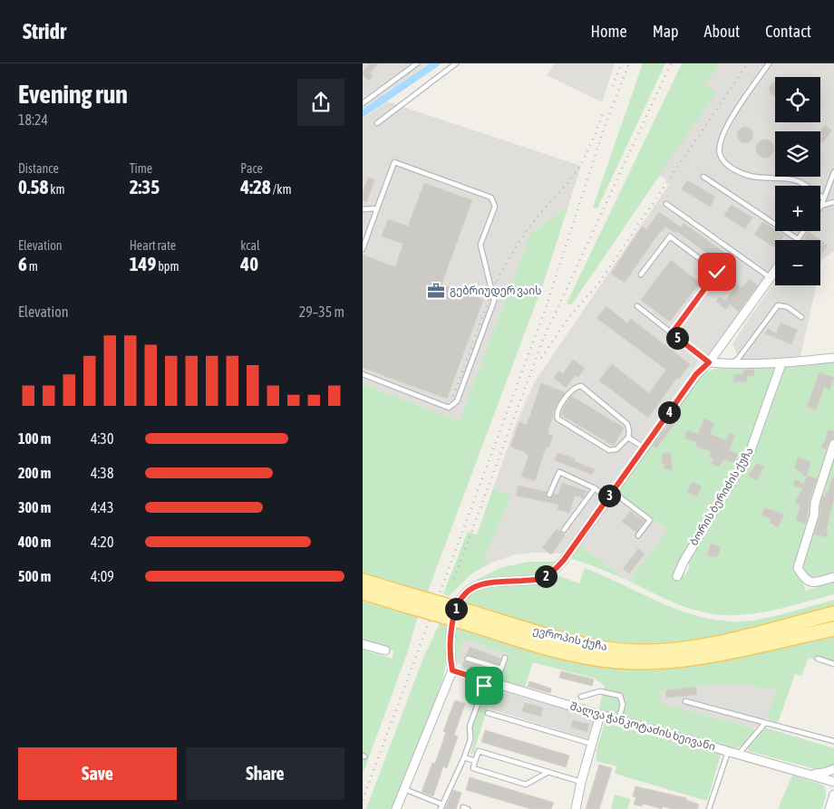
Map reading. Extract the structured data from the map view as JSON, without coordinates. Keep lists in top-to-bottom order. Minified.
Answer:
{"streets":{"main road":["ევროპის ქუჩა"],"street":["ბორის ბერიძის ქუჩა","შალვა ჭანკოტაძის ხეივანი"]},"places":{"office":["გებრიუდერ ვაის"]},"page":{"header":"Stridr","nav":["Home","Map","About","Contact"],"heading":["Evening run","18:24"],"map_buttons":["+","−"],"stats":[["Distance","0.58 km"],["Time","2:35"],["Pace","4:28 /km"],["Elevation","6 m"],["Heart rate","149 bpm"],["kcal","40"]],"chart":["Elevation","29–35 m"],"pins":["5","4","3","2","1"],"list":[{"name":"100 m","note":"4:30"},{"name":"200 m","note":"4:38"},{"name":"300 m","note":"4:43"},{"name":"400 m","note":"4:20"},{"name":"500 m","note":"4:09"}],"buttons":["Save","Share"]}}
